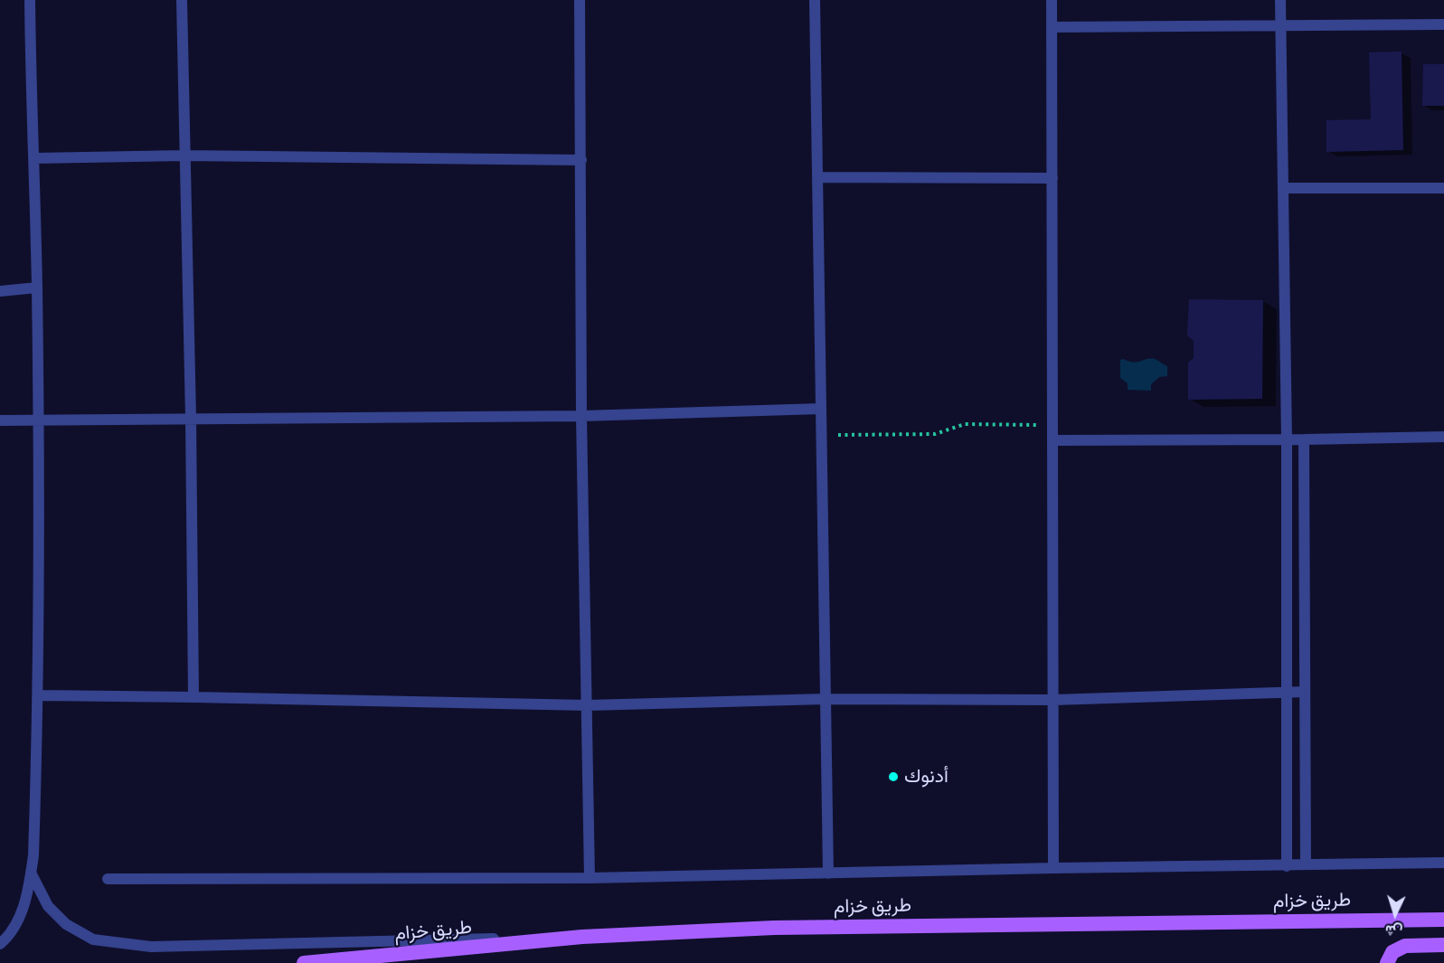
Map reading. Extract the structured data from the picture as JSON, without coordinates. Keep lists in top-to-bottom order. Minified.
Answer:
{"streets":{"main road":["طريق خزام"]},"places":["أدنوك"],"north":"bottom"}
